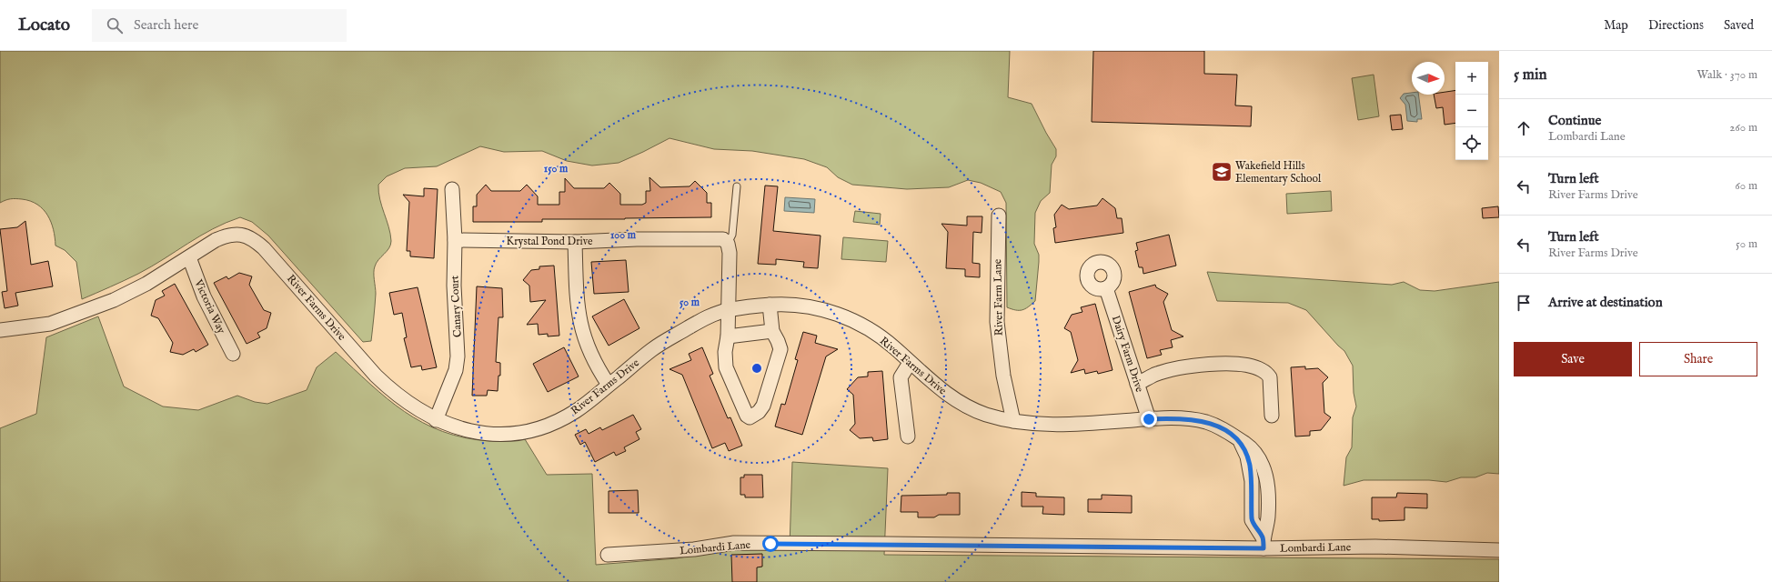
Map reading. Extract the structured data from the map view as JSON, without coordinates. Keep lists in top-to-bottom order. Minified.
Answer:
{"streets":{"street":["Krystal Pond Drive","River Farm Lane","Victoria Way","Canary Court","River Farms Drive","Dairy Farm Drive","Lombardi Lane"]},"crossings":[["Krystal Pond Drive","Canary Court"],["River Farm Lane","River Farms Drive"],["Victoria Way","River Farms Drive"],["Canary Court","River Farms Drive"],["River Farms Drive","Dairy Farm Drive"],["River Farms Drive","Lombardi Lane"]],"places":{"school or university":["Wakefield Hills Elementary School"]},"north":"right","page":{"header":"Locato","search":"Search here","nav":["Map","Directions","Saved"],"heading":["5 min","Walk · 370 m"],"map_buttons":["+","−"],"list":[["Continue","Lombardi Lane","260 m"],["Turn left","River Farms Drive","60 m"],["Turn left","River Farms Drive","50 m"],"Arrive at destination"],"buttons":["Save","Share"]},"rings":["150 m","100 m","50 m"]}
